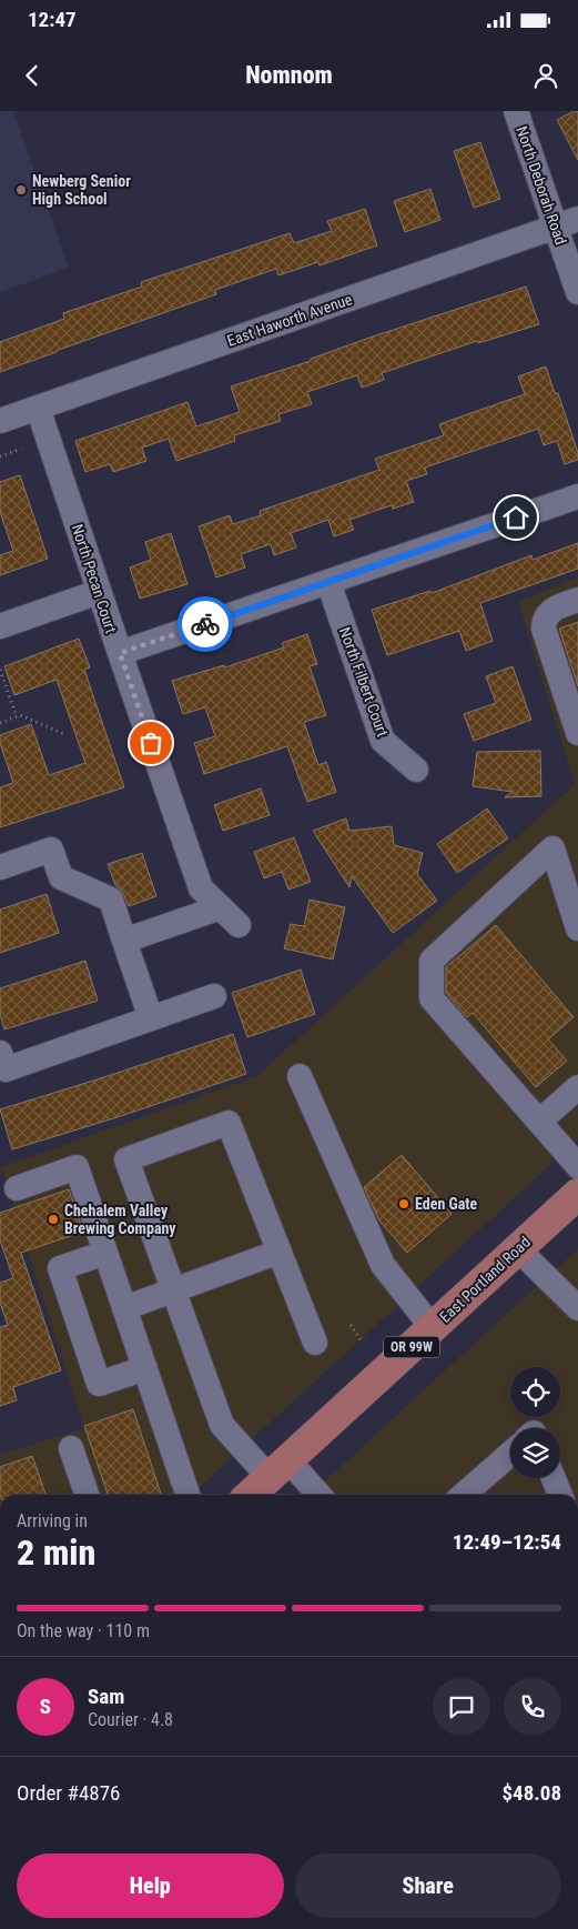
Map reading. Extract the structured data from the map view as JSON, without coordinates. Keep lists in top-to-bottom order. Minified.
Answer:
{"streets":{"main road":["East Portland Road","OR 99W"],"street":["North Deborah Road","East Haworth Avenue","North Pecan Court","North Filbert Court"]},"crossings":[["North Deborah Road","East Haworth Avenue"],["East Haworth Avenue","North Pecan Court"]],"places":["Newberg Senior High School","Eden Gate","Chehalem Valley Brewing Company"],"page":{"status":"12:47","header":"Nomnom","heading":["2 min","Arriving in","12:49–12:54"],"panel":["Sam","Courier · 4.8","Order #4876","$48.08"],"bar":"On the way · 110 m","round":"S","buttons":["Help","Share"]}}
